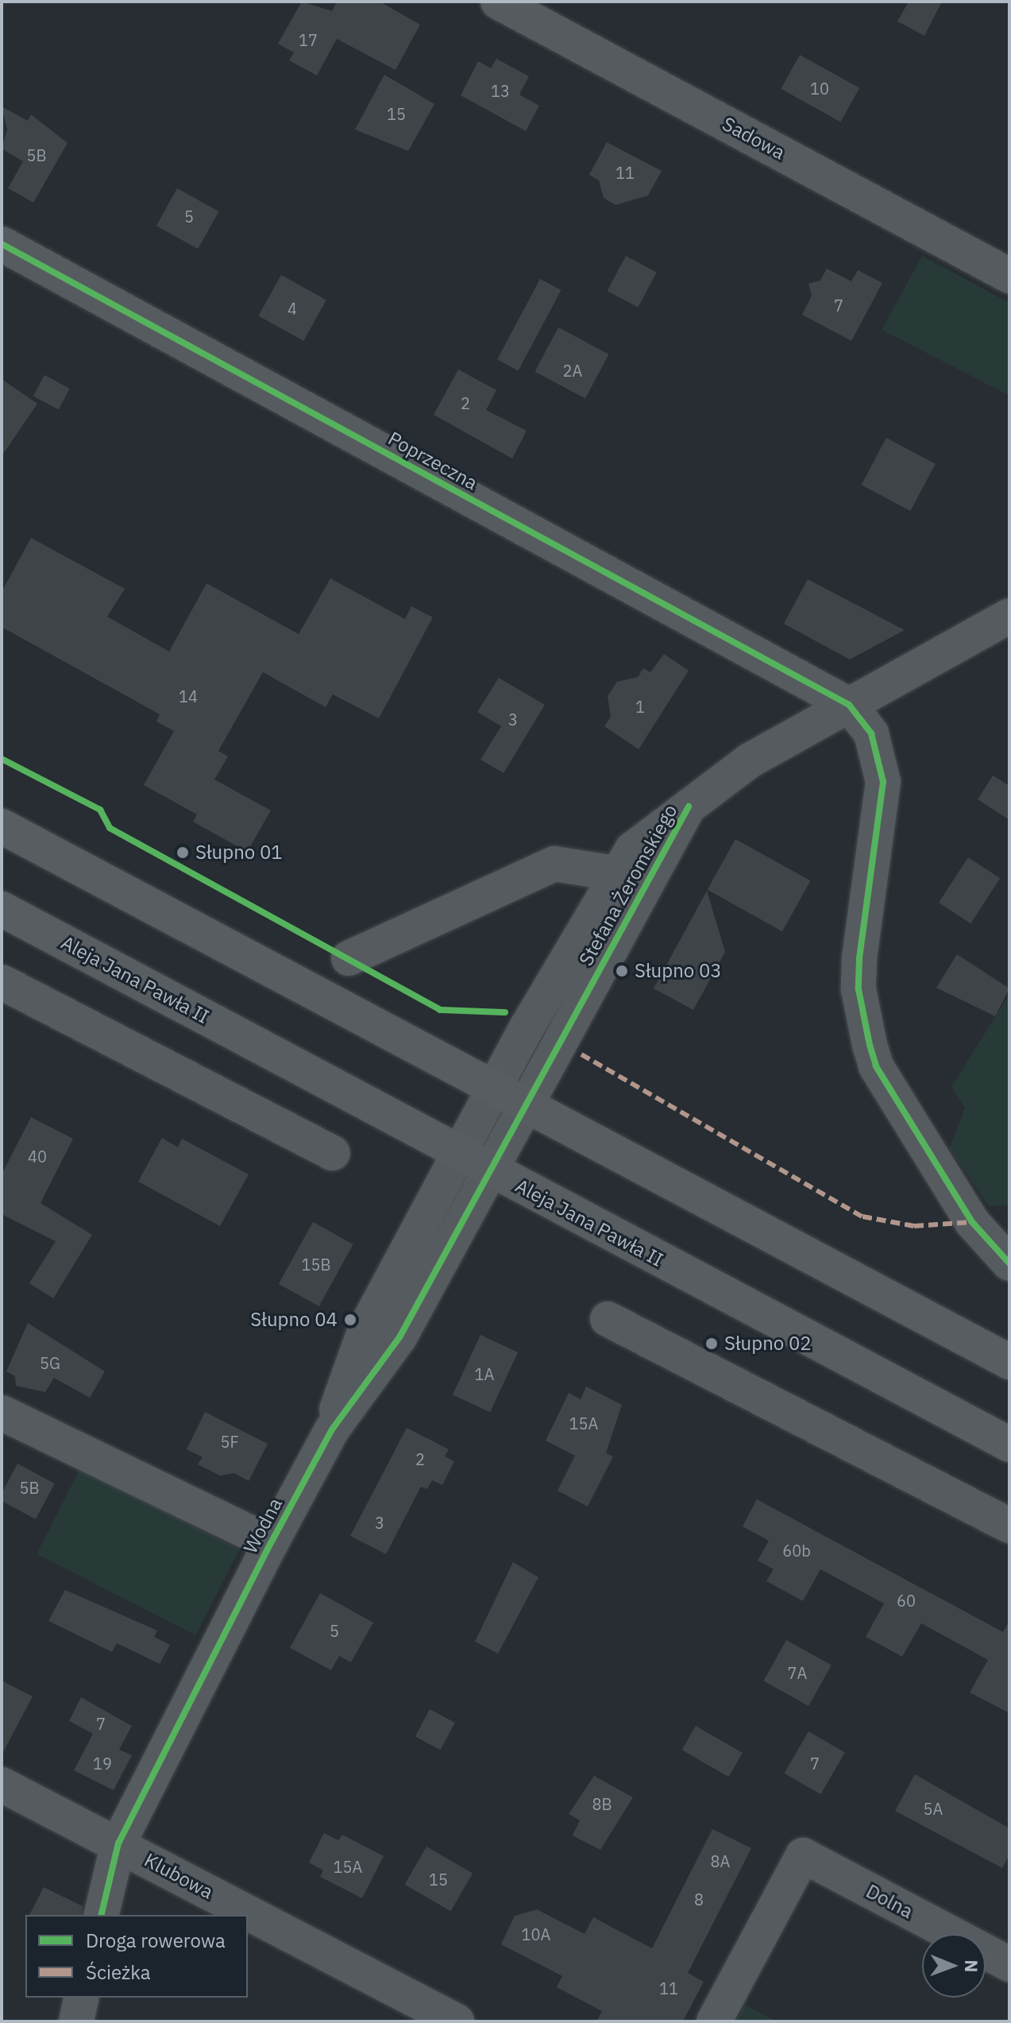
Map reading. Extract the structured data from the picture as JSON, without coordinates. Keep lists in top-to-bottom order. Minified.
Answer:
{"streets":{"main road":["Aleja Jana Pawła II"],"street":["Sadowa","Poprzeczna","Stefana Żeromskiego","Wodna","Klubowa","Dolna"]},"crossings":[["Poprzeczna","Stefana Żeromskiego"],["Stefana Żeromskiego","Aleja Jana Pawła II"],["Stefana Żeromskiego","Wodna"],["Aleja Jana Pawła II","Wodna"],["Wodna","Klubowa"]],"places":["Słupno 01","Słupno 03","Słupno 04","Słupno 02"],"house_numbers":["17","10","13","15","5B","11","5","7","4","2A","2","14","1","3","40","15B","5G","1A","15A","5F","2","5B","3","60b","60","5","7A","7","19","7","8B","5A","8A","15A","15","8","10A","11"],"legend":["Droga rowerowa","Ścieżka"],"north":"right"}
